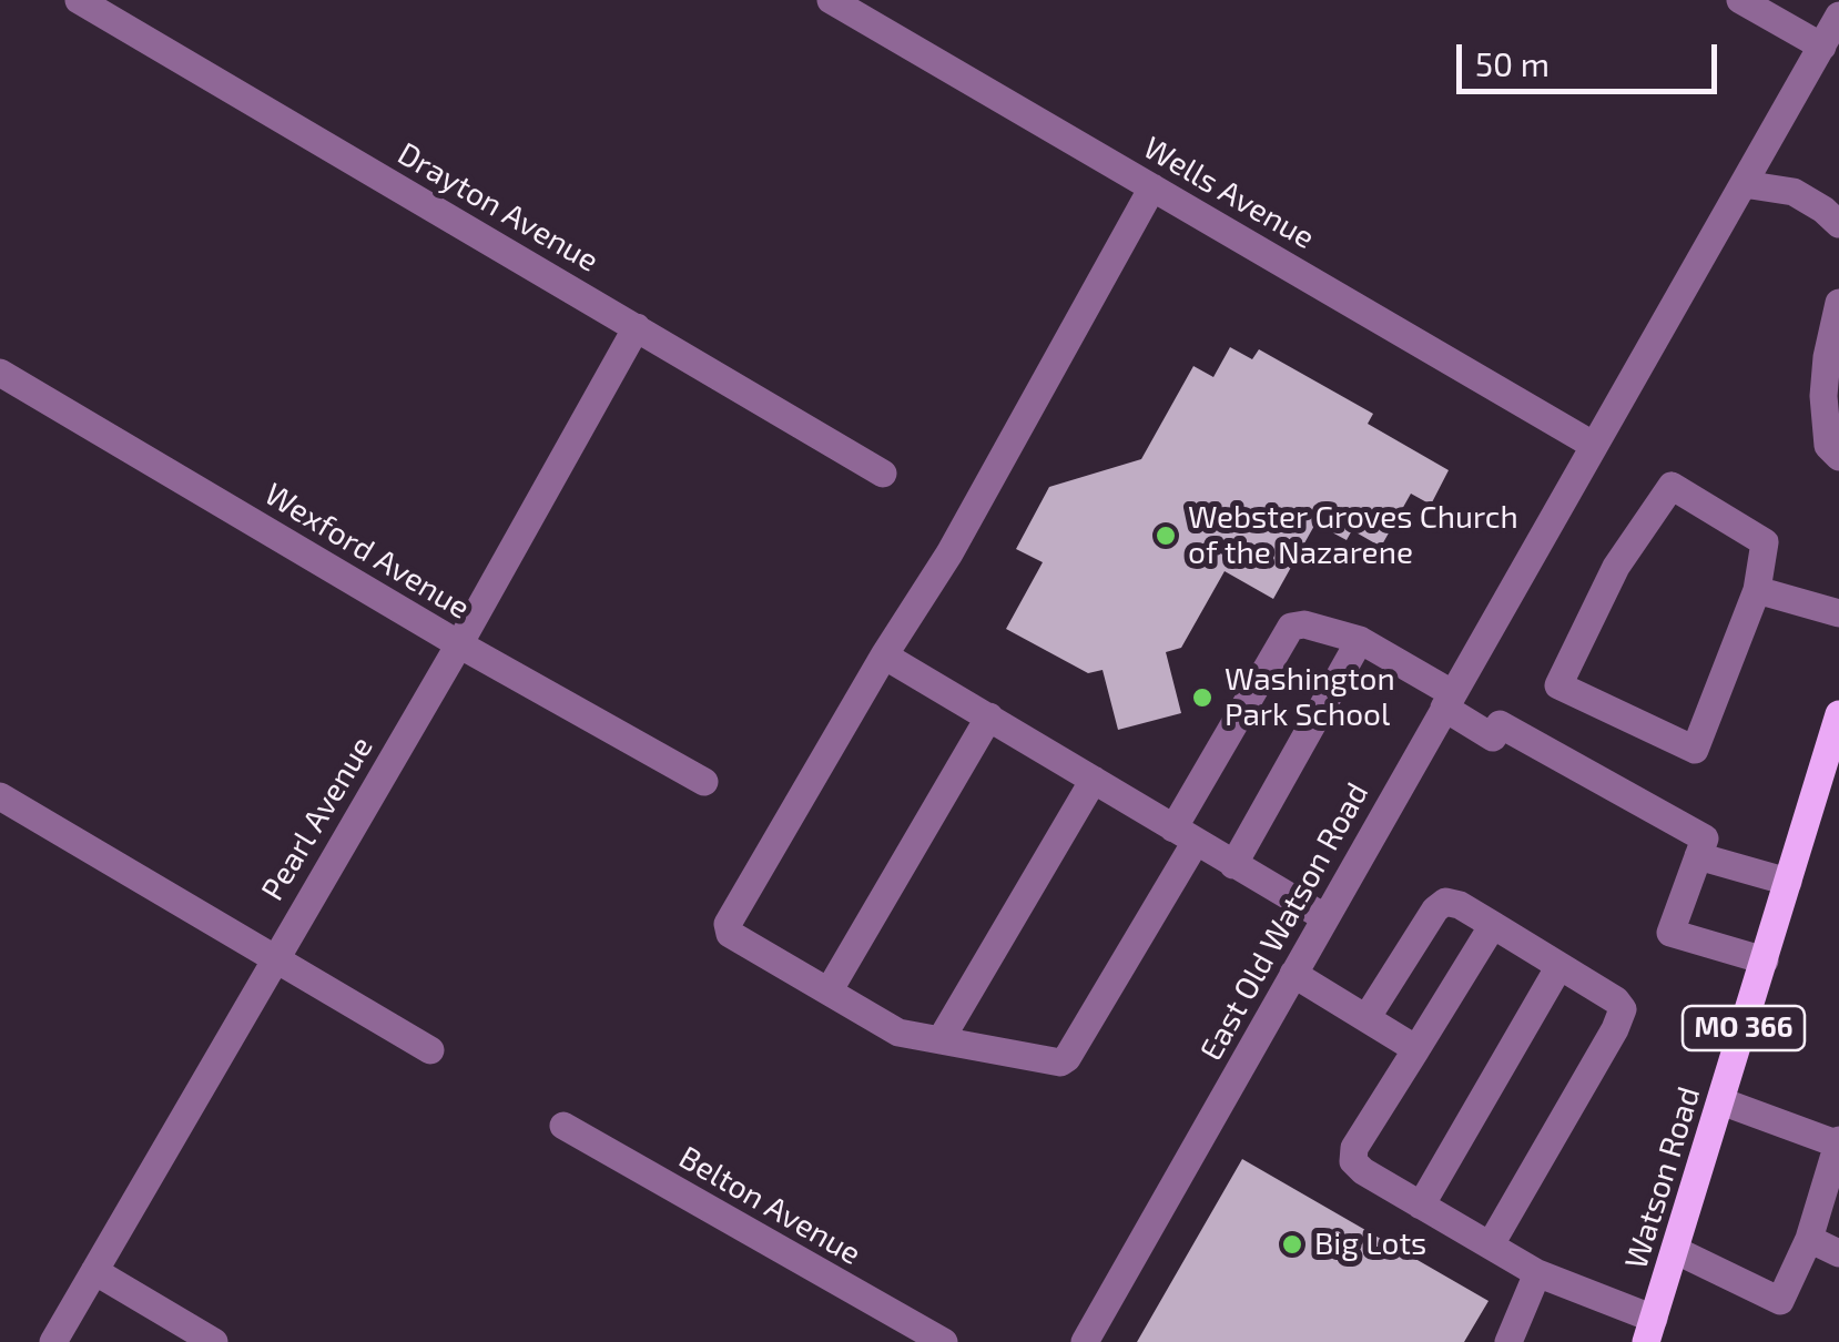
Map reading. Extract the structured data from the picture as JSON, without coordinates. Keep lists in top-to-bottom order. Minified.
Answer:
{"streets":{"main road":["MO 366","Watson Road"],"street":["Wells Avenue","Drayton Avenue","Wexford Avenue","Pearl Avenue","East Old Watson Road","Belton Avenue"]},"crossings":[["Wells Avenue","East Old Watson Road"],["Drayton Avenue","Pearl Avenue"],["Wexford Avenue","Pearl Avenue"]],"places":["Webster Groves Church of the Nazarene","Washington Park School","Big Lots"],"scale_bar":"50 m"}
